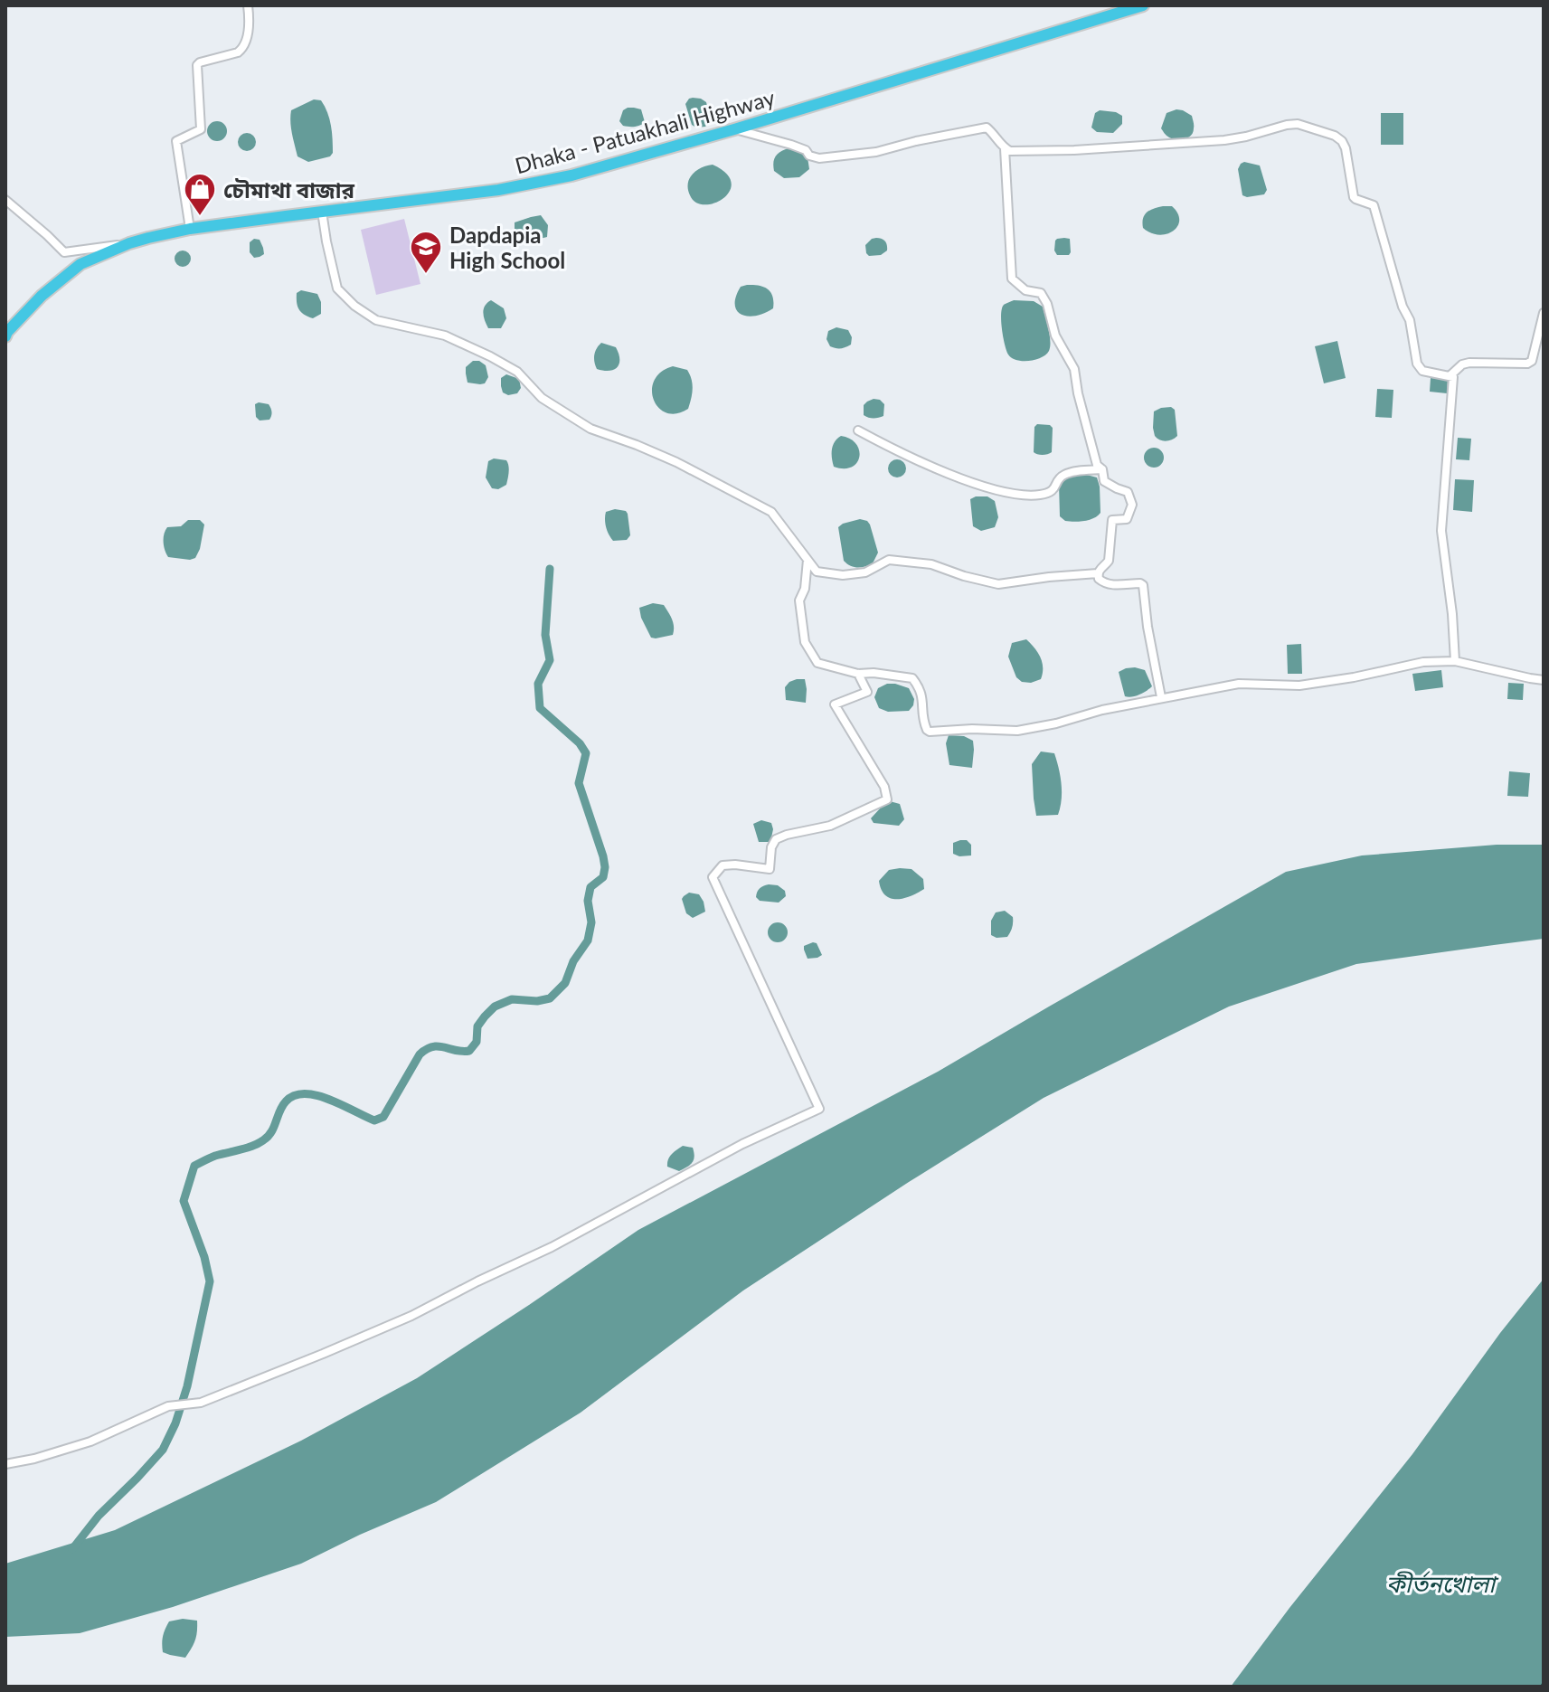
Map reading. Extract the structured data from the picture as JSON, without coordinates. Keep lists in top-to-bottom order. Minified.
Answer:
{"streets":{"highway":["Dhaka - Patuakhali Highway"]},"water":["কীর্তনখোলা"],"places":{"shop":["চৌমাথা বাজার"],"school or university":["Dapdapia High School"]}}
